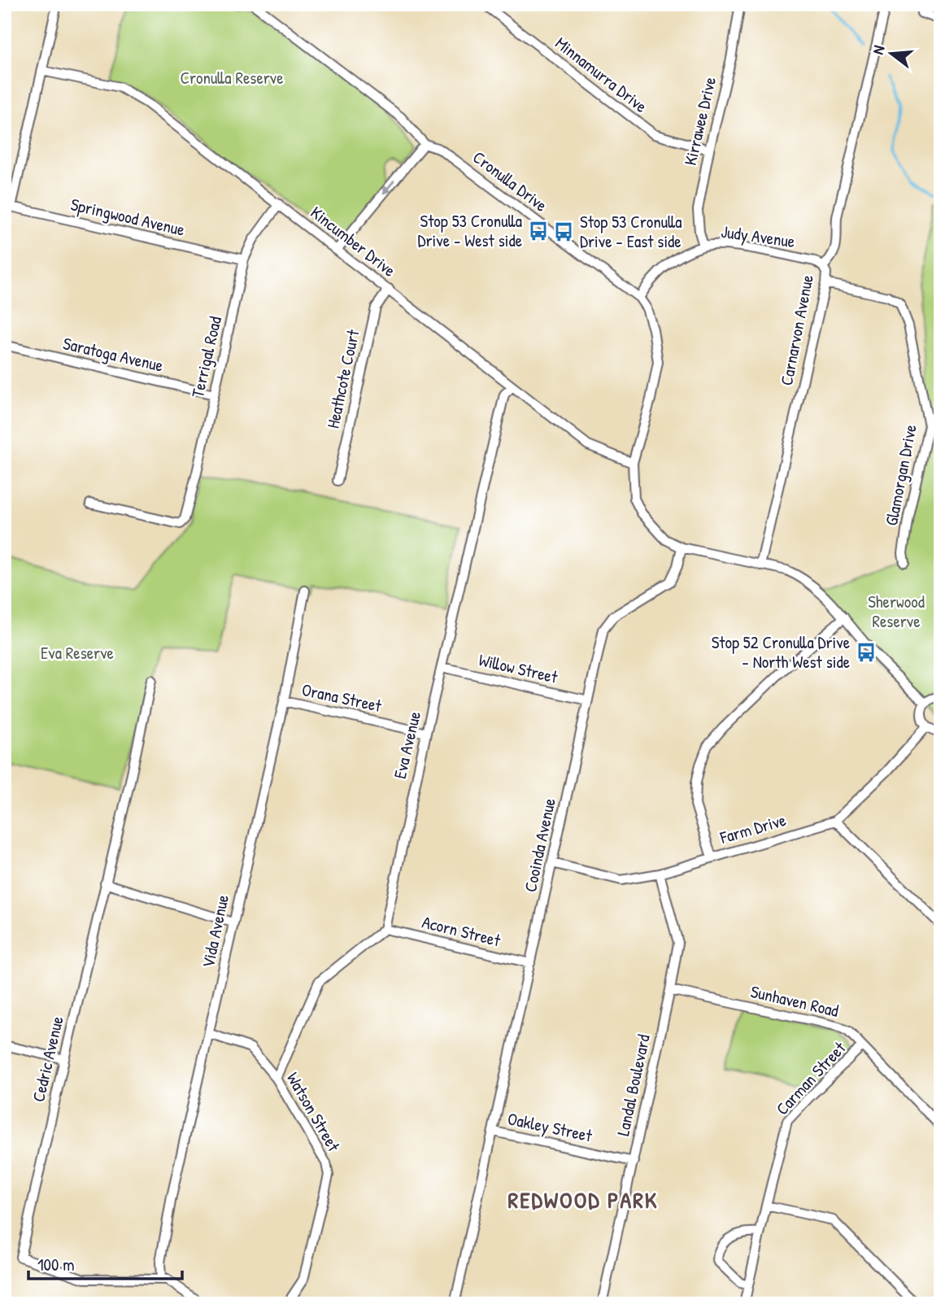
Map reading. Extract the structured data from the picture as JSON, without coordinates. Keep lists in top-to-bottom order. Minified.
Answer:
{"streets":{"street":["Minnamurra Drive","Kirrawee Drive","Cronulla Drive","Springwood Avenue","Judy Avenue","Kincumber Drive","Carnarvon Avenue","Saratoga Avenue","Terrigal Road","Heathcote Court","Glamorgan Drive","Willow Street","Orana Street","Eva Avenue","Farm Drive","Cooinda Avenue","Vida Avenue","Acorn Street","Sunhaven Road","Cedric Avenue","Carman Street","Landal Boulevard","Watson Street","Oakley Street"]},"crossings":[["Minnamurra Drive","Kirrawee Drive"],["Kirrawee Drive","Judy Avenue"],["Cronulla Drive","Judy Avenue"],["Cronulla Drive","Kincumber Drive"],["Cronulla Drive","Cooinda Avenue"],["Springwood Avenue","Terrigal Road"],["Judy Avenue","Carnarvon Avenue"],["Kincumber Drive","Terrigal Road"],["Kincumber Drive","Heathcote Court"],["Kincumber Drive","Eva Avenue"],["Carnarvon Avenue","Glamorgan Drive"],["Saratoga Avenue","Terrigal Road"],["Willow Street","Eva Avenue"],["Willow Street","Cooinda Avenue"],["Orana Street","Eva Avenue"],["Orana Street","Vida Avenue"],["Eva Avenue","Acorn Street"],["Farm Drive","Cooinda Avenue"],["Farm Drive","Landal Boulevard"],["Cooinda Avenue","Acorn Street"],["Cooinda Avenue","Oakley Street"],["Vida Avenue","Cedric Avenue"],["Vida Avenue","Watson Street"],["Sunhaven Road","Carman Street"],["Sunhaven Road","Landal Boulevard"],["Landal Boulevard","Oakley Street"]],"districts":["REDWOOD PARK"],"parks":["Cronulla Reserve","Sherwood Reserve","Eva Reserve"],"places":{"bus stop":["Stop 53 Cronulla Drive - West side","Stop 53 Cronulla Drive - East side","Stop 52 Cronulla Drive - North West side"]},"scale_bar":"100 m","north":"left"}
